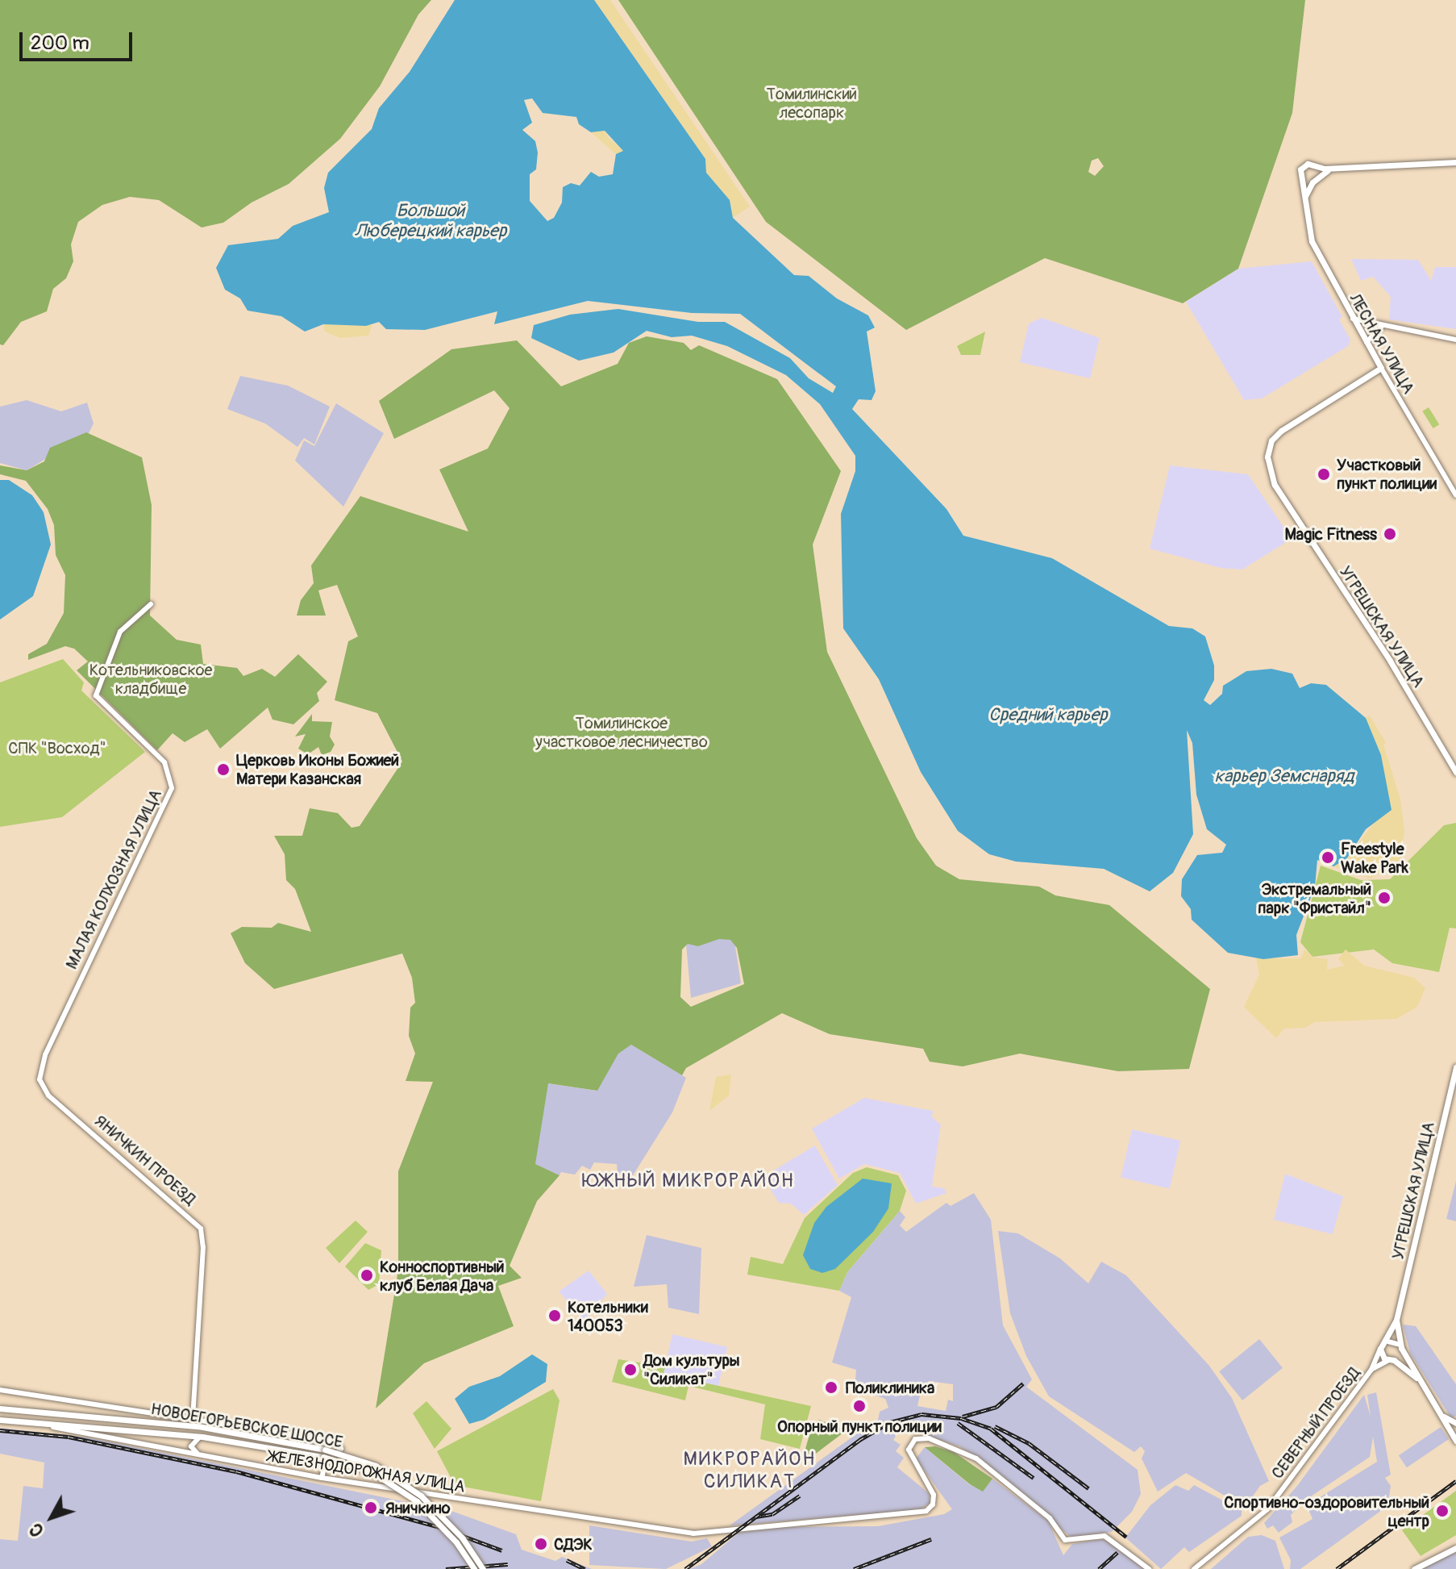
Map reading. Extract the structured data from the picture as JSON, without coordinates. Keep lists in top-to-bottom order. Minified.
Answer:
{"streets":{"main road":["ЛЕСНАЯ УЛИЦА","УГРЕШСКАЯ УЛИЦА","НОВОЕГОРЬЕВСКОЕ ШОССЕ"],"street":["МАЛАЯ КОЛХОЗНАЯ УЛИЦА","ЯНИЧКИН ПРОЕЗД","СЕВЕРНЫЙ ПРОЕЗД","ЖЕЛЕЗНОДОРОЖНАЯ УЛИЦА"]},"crossings":[["ЛЕСНАЯ УЛИЦА","УГРЕШСКАЯ УЛИЦА"],["УГРЕШСКАЯ УЛИЦА","СЕВЕРНЫЙ ПРОЕЗД"],["МАЛАЯ КОЛХОЗНАЯ УЛИЦА","ЯНИЧКИН ПРОЕЗД"],["НОВОЕГОРЬЕВСКОЕ ШОССЕ","ЖЕЛЕЗНОДОРОЖНАЯ УЛИЦА"]],"districts":["ЮЖНЫЙ МИКРОРАЙОН","МИКРОРАЙОН СИЛИКАТ"],"water":["Большой Люберецкий карьер","Средний карьер","карьер Земснаряд"],"parks":["Томилинский лесопарк","Котельниковское кладбище","Томилинское участковое лесничество","СПК \"Восход\""],"places":["Участковый пункт полиции","Magic Fitness","Церковь Иконы Божией Матери Казанская","Freestyle Wake Park","Экстремальный парк \"Фристайл\"","Конноспортивный клуб Белая Дача","Котельники 140053","Дом культуры \"Силикат\"","Поликлиника","Опорный пункт полиции","Яничкино","Спортивно-оздоровительный центр","СДЭК"],"scale_bar":"200 m","north":"bottom left"}
